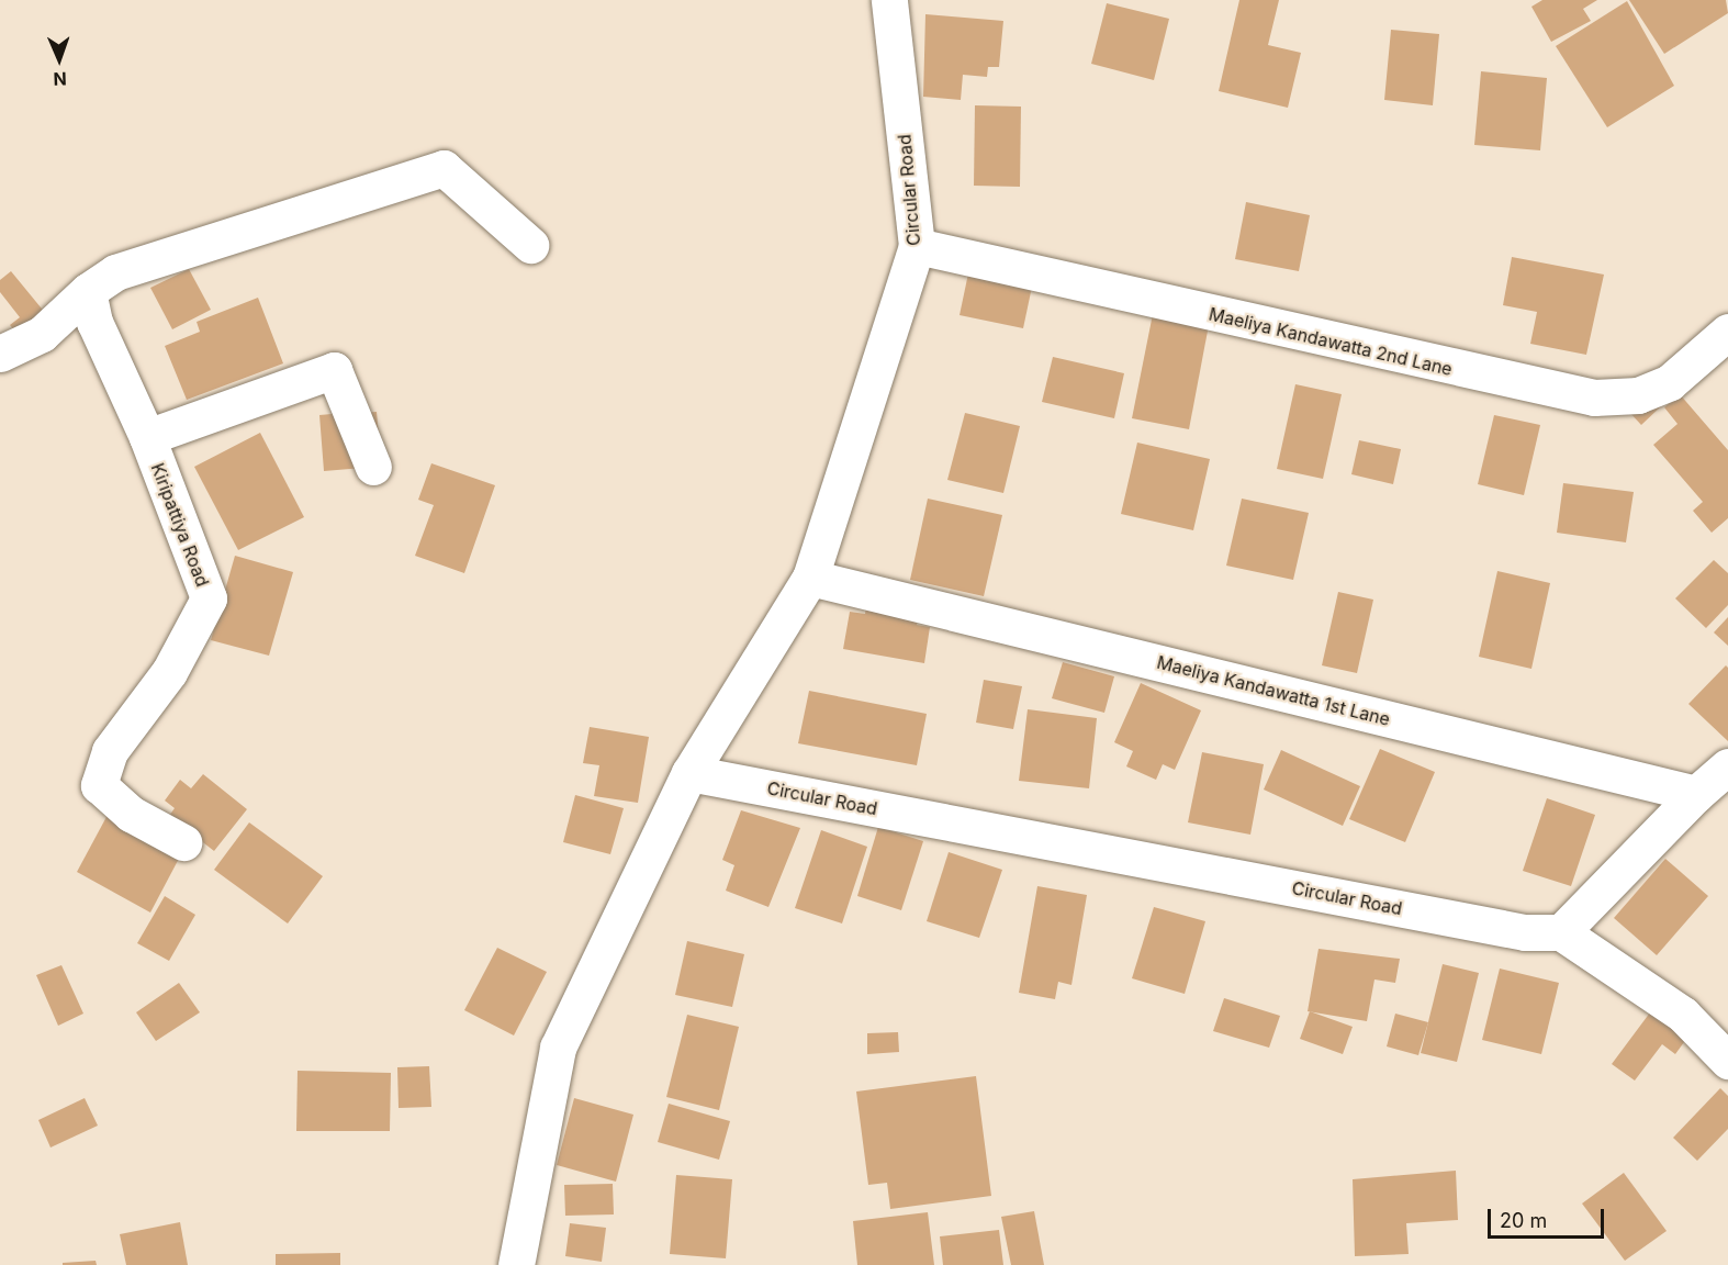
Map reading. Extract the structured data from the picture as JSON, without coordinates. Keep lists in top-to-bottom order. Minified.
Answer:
{"streets":{"street":["Circular Road","Maeliya Kandawatta 2nd Lane","Kiripattiya Road","Maeliya Kandawatta 1st Lane"]},"crossings":[["Circular Road","Maeliya Kandawatta 2nd Lane"],["Circular Road","Maeliya Kandawatta 1st Lane"]],"scale_bar":"20 m","north":"bottom"}
